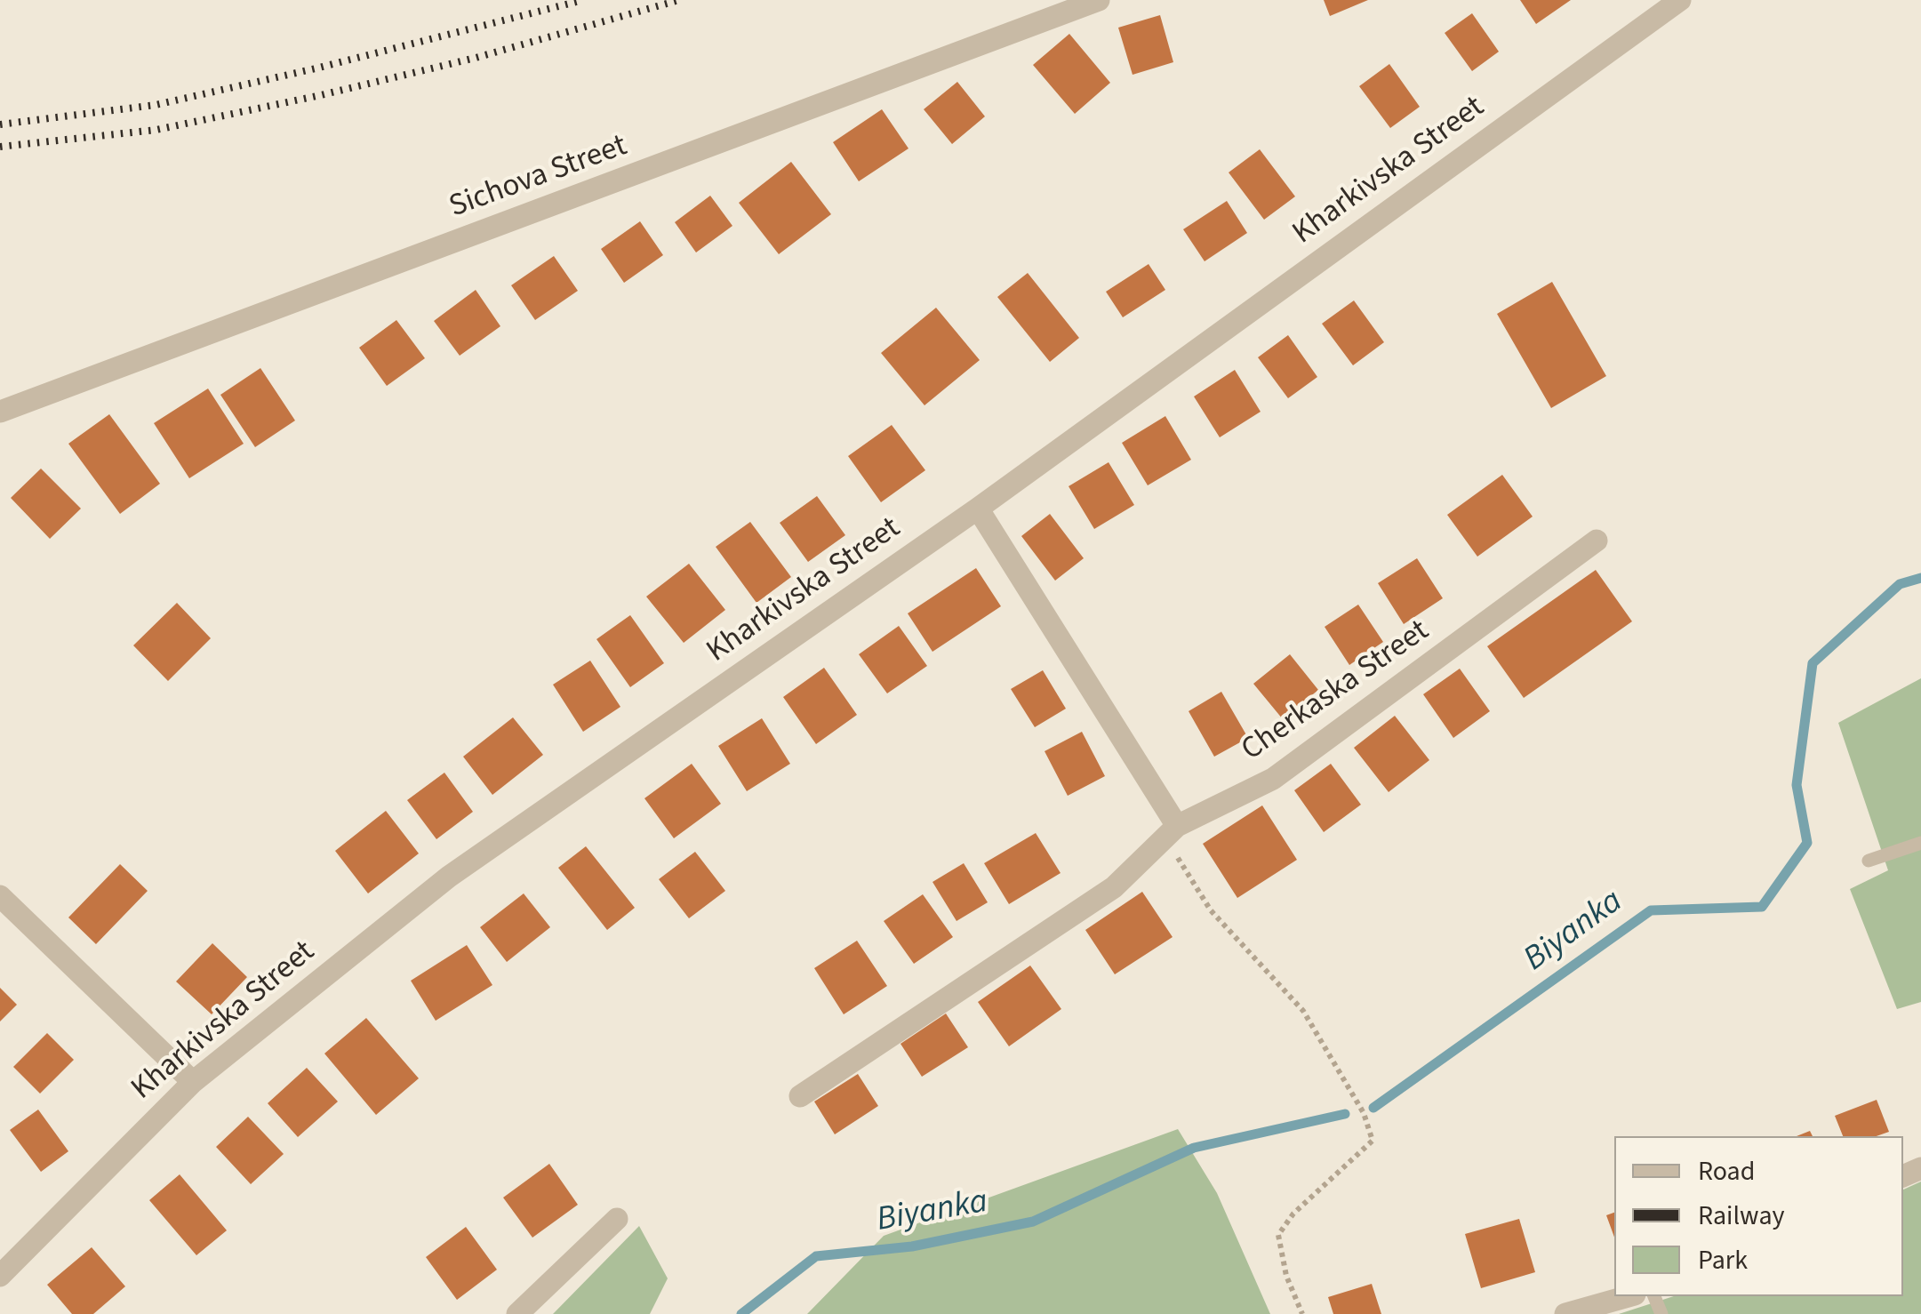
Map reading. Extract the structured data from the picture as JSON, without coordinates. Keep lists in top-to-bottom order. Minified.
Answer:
{"streets":{"street":["Kharkivska Street","Sichova Street","Cherkaska Street"]},"water":["Biyanka"],"legend":["Road","Railway","Park"]}
